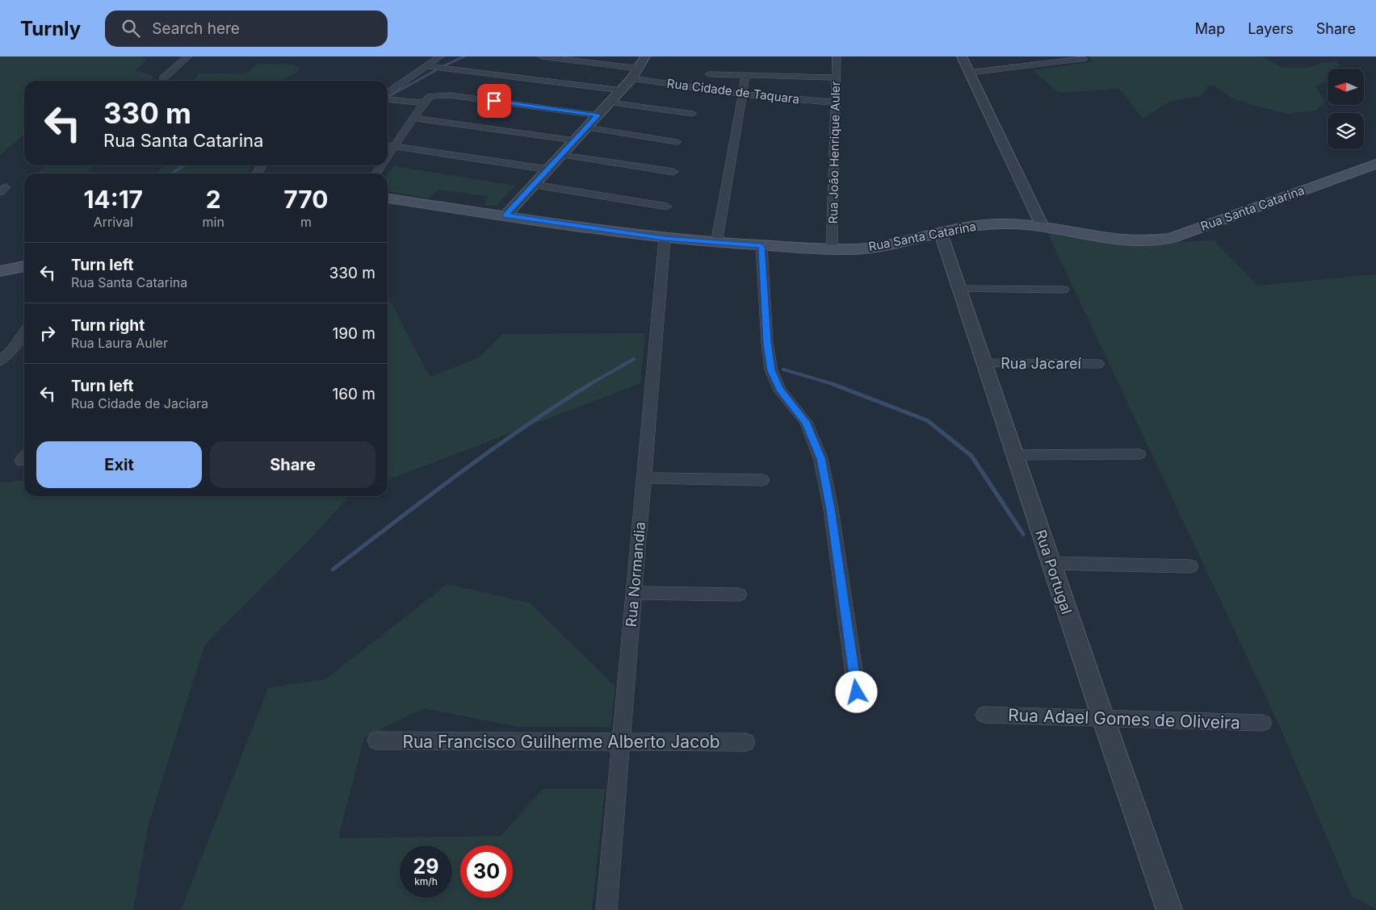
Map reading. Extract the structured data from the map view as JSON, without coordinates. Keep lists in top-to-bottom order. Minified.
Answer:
{"streets":{"main road":["Rua Santa Catarina"],"street":["Rua Cidade de Taquara","Rua João Henrique Auler","Rua Jacareí","Rua Portugal","Rua Normandia","Rua Adael Gomes de Oliveira","Rua Francisco Guilherme Alberto Jacob"]},"crossings":[["Rua Cidade de Taquara","Rua João Henrique Auler"],["Rua João Henrique Auler","Rua Santa Catarina"],["Rua Santa Catarina","Rua Portugal"],["Rua Santa Catarina","Rua Normandia"],["Rua Jacareí","Rua Portugal"],["Rua Portugal","Rua Adael Gomes de Oliveira"],["Rua Normandia","Rua Francisco Guilherme Alberto Jacob"]],"north":"left","page":{"header":"Turnly","search":"Search here","nav":["Map","Layers","Share"],"turn":["330 m","Rua Santa Catarina"],"eta":["14:17","Arrival","2","min","770","m"],"list":[{"name":"Turn left","note":"Rua Santa Catarina","value":"330 m"},{"name":"Turn right","note":"Rua Laura Auler","value":"190 m"},{"name":"Turn left","note":"Rua Cidade de Jaciara","value":"160 m"}],"buttons":["Exit","Share"],"speed":"29 km/h","limit":"30"}}
